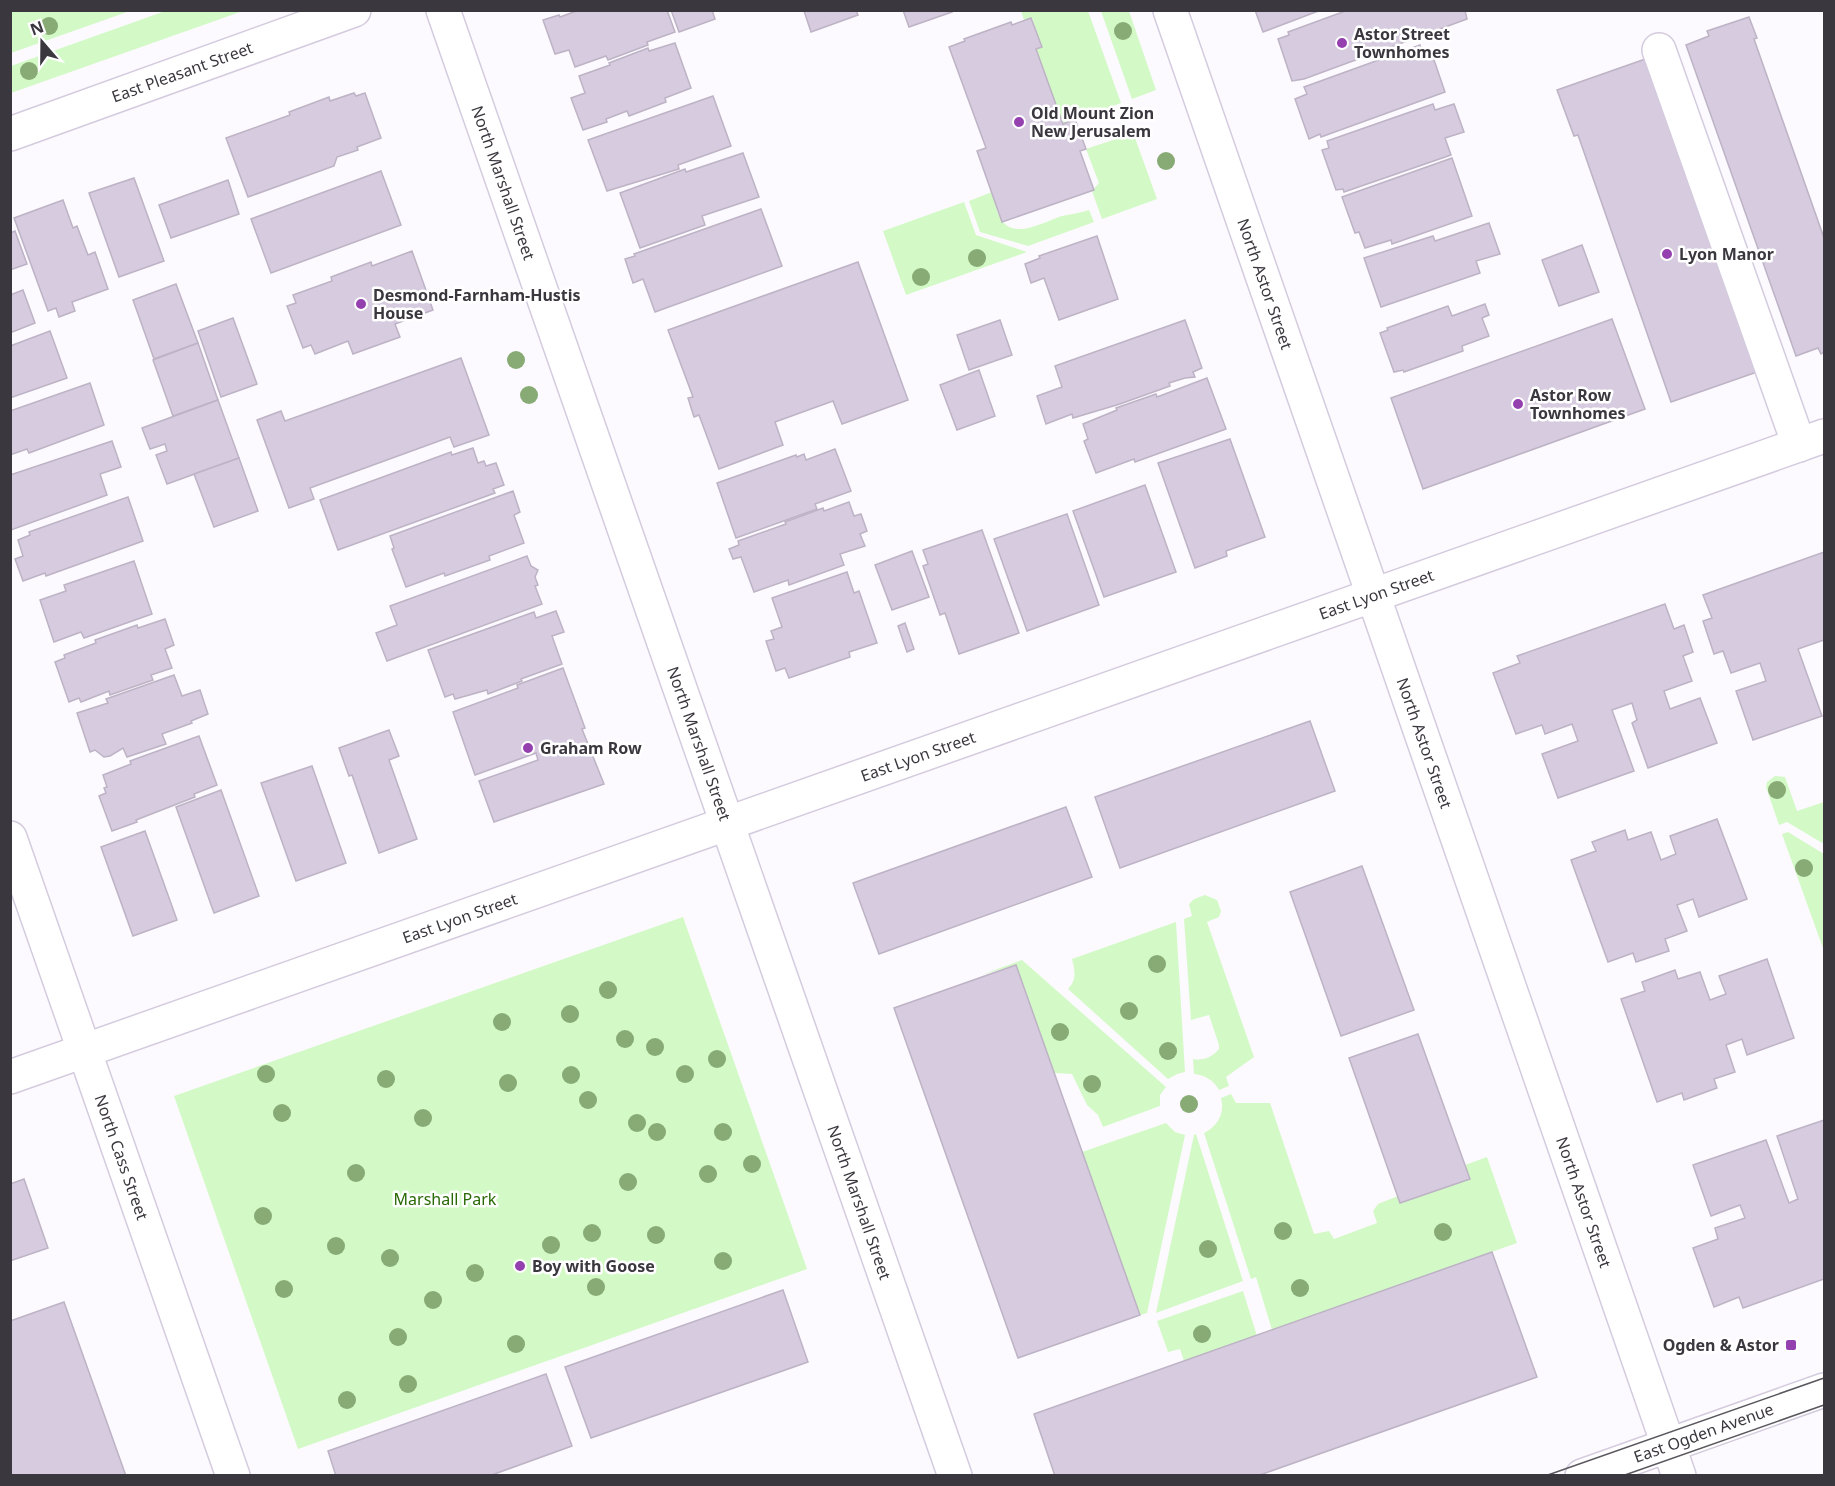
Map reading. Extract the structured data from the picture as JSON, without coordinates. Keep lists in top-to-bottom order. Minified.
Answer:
{"streets":{"street":["East Pleasant Street","North Marshall Street","North Astor Street","East Lyon Street","North Cass Street","East Ogden Avenue"]},"crossings":[["North Marshall Street","East Lyon Street"],["North Astor Street","East Lyon Street"],["North Astor Street","East Ogden Avenue"],["East Lyon Street","North Cass Street"]],"parks":["Marshall Park"],"places":{"other":["Astor Street Townhomes","Old Mount Zion New Jerusalem","Lyon Manor","Desmond-Farnham-Hustis House","Astor Row Townhomes","Graham Row","Boy with Goose"],"transit":["Ogden & Astor"]},"north":"top"}
